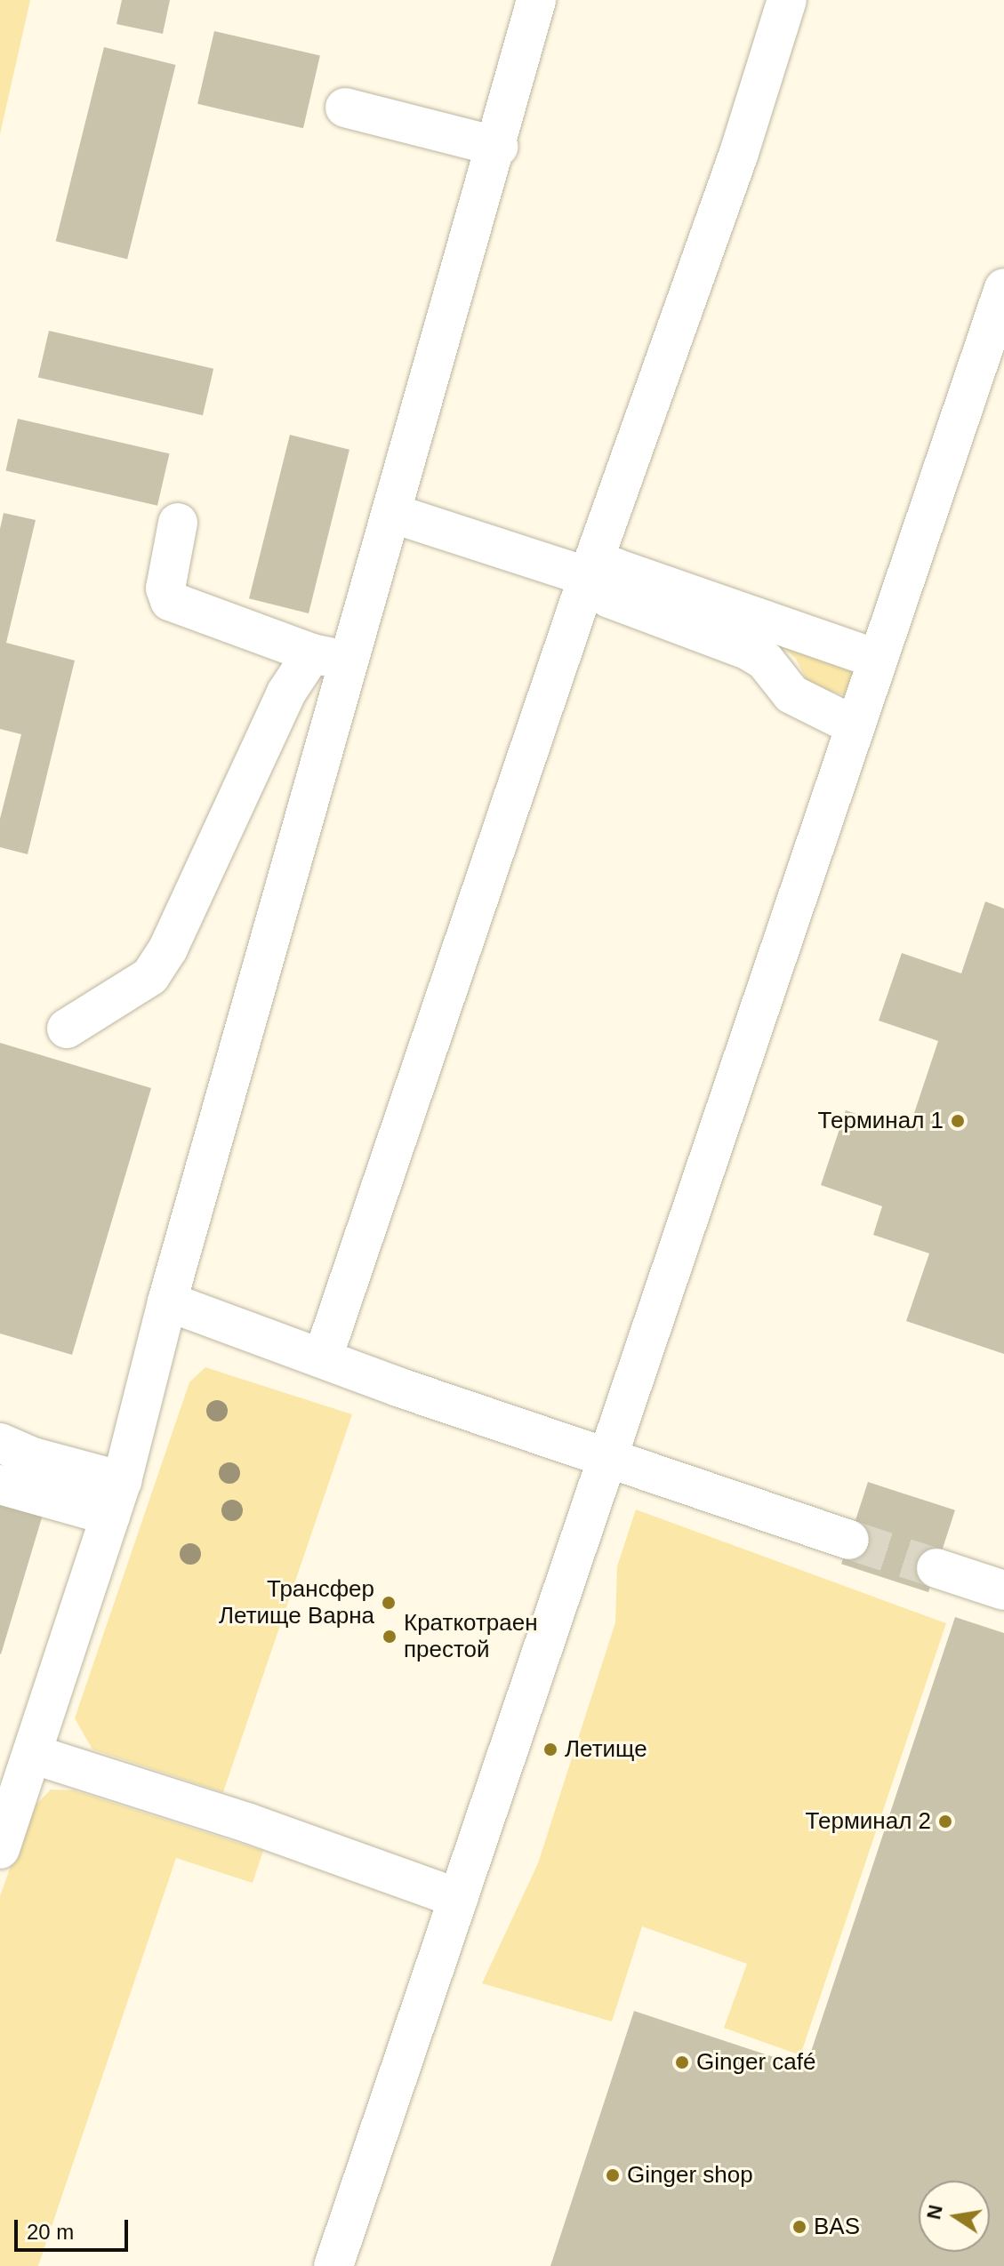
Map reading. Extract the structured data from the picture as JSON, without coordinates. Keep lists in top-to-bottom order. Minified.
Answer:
{"places":["Терминал 1","Трансфер Летище Варна","Краткотраен престой","Летище","Терминал 2","Ginger café","Ginger shop","BAS"],"scale_bar":"20 m","north":"left"}
